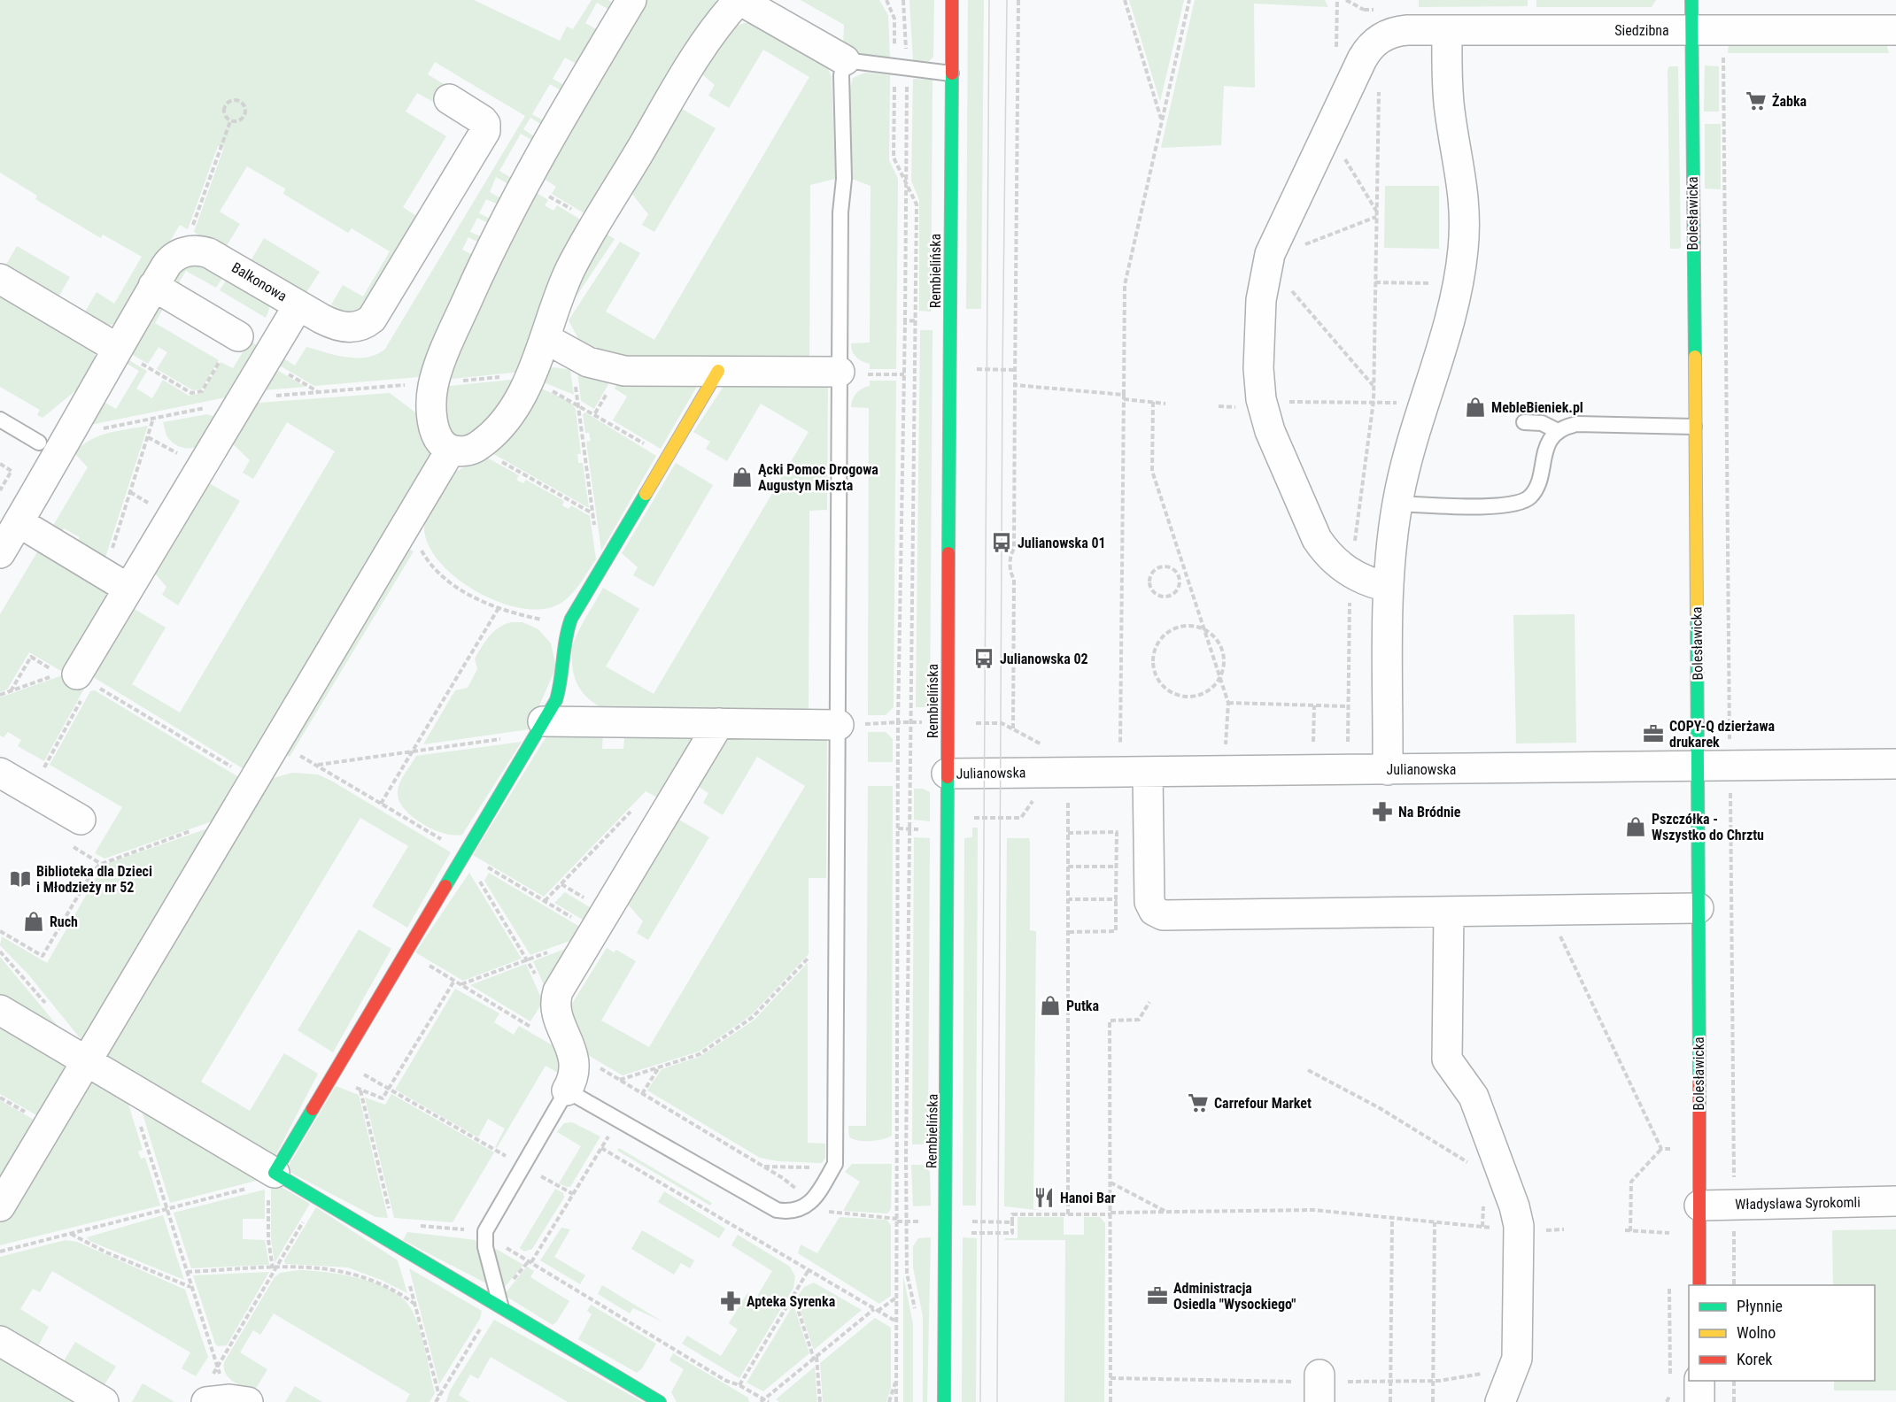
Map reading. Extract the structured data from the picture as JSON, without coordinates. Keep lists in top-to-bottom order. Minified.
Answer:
{"streets":{"street":["Siedzibna","Bolesławicka","Rembielińska","Balkonowa","Julianowska","Władysława Syrokomli"]},"crossings":[["Siedzibna","Bolesławicka"],["Bolesławicka","Julianowska"],["Bolesławicka","Władysława Syrokomli"],["Rembielińska","Julianowska"]],"places":{"supermarket":["Żabka","Carrefour Market"],"shop":["MebleBieniek.pl","Ącki Pomoc Drogowa Augustyn Miszta","Pszczółka - Wszystko do Chrztu","Ruch","Putka"],"bus stop":["Julianowska 01","Julianowska 02"],"office":["COPY-Q dzierżawa drukarek","Administracja Osiedla \"Wysockiego\""],"pharmacy":["Na Bródnie","Apteka Syrenka"],"library":["Biblioteka dla Dzieci i Młodzieży nr 52"],"restaurant":["Hanoi Bar"]},"legend":["Płynnie","Wolno","Korek"]}
